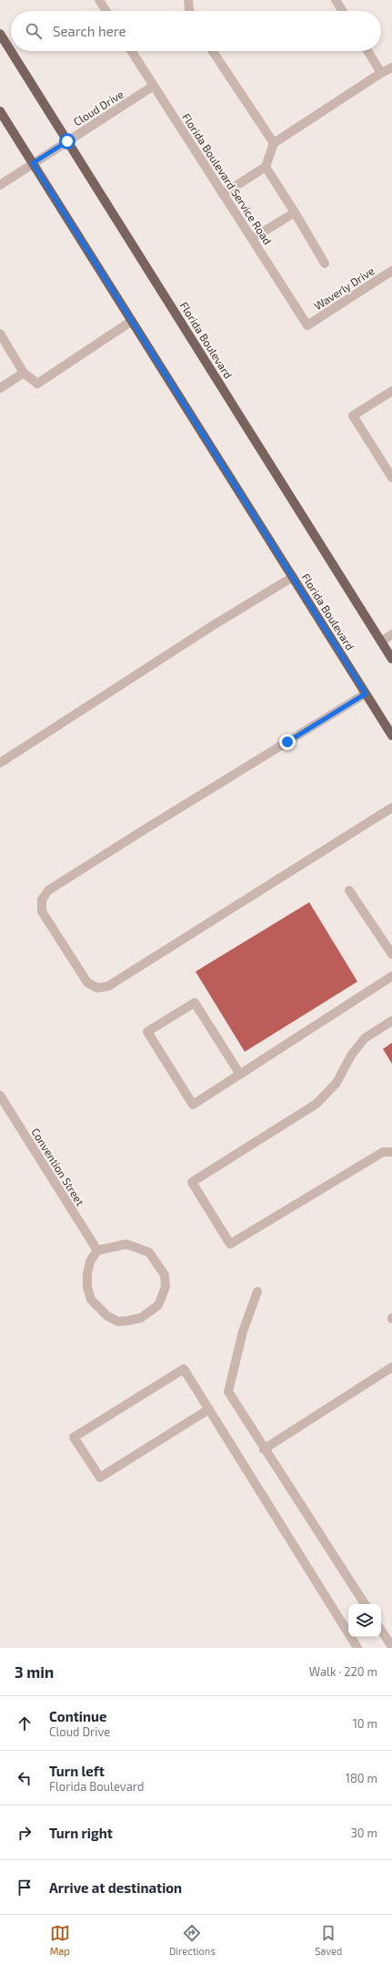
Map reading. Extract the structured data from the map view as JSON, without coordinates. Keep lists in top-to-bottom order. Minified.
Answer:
{"streets":{"main road":["Florida Boulevard"],"street":["Cloud Drive","Florida Boulevard Service Road","Waverly Drive","Convention Street"]},"crossings":[["Cloud Drive","Florida Boulevard Service Road"],["Cloud Drive","Florida Boulevard"],["Florida Boulevard Service Road","Waverly Drive"]],"page":{"search":"Search here","heading":["3 min","Walk · 220 m"],"list":[["Continue","Cloud Drive","10 m"],["Turn left","Florida Boulevard","180 m"],["Turn right","30 m"],"Arrive at destination"],"nav":["Map","Directions","Saved"]}}
